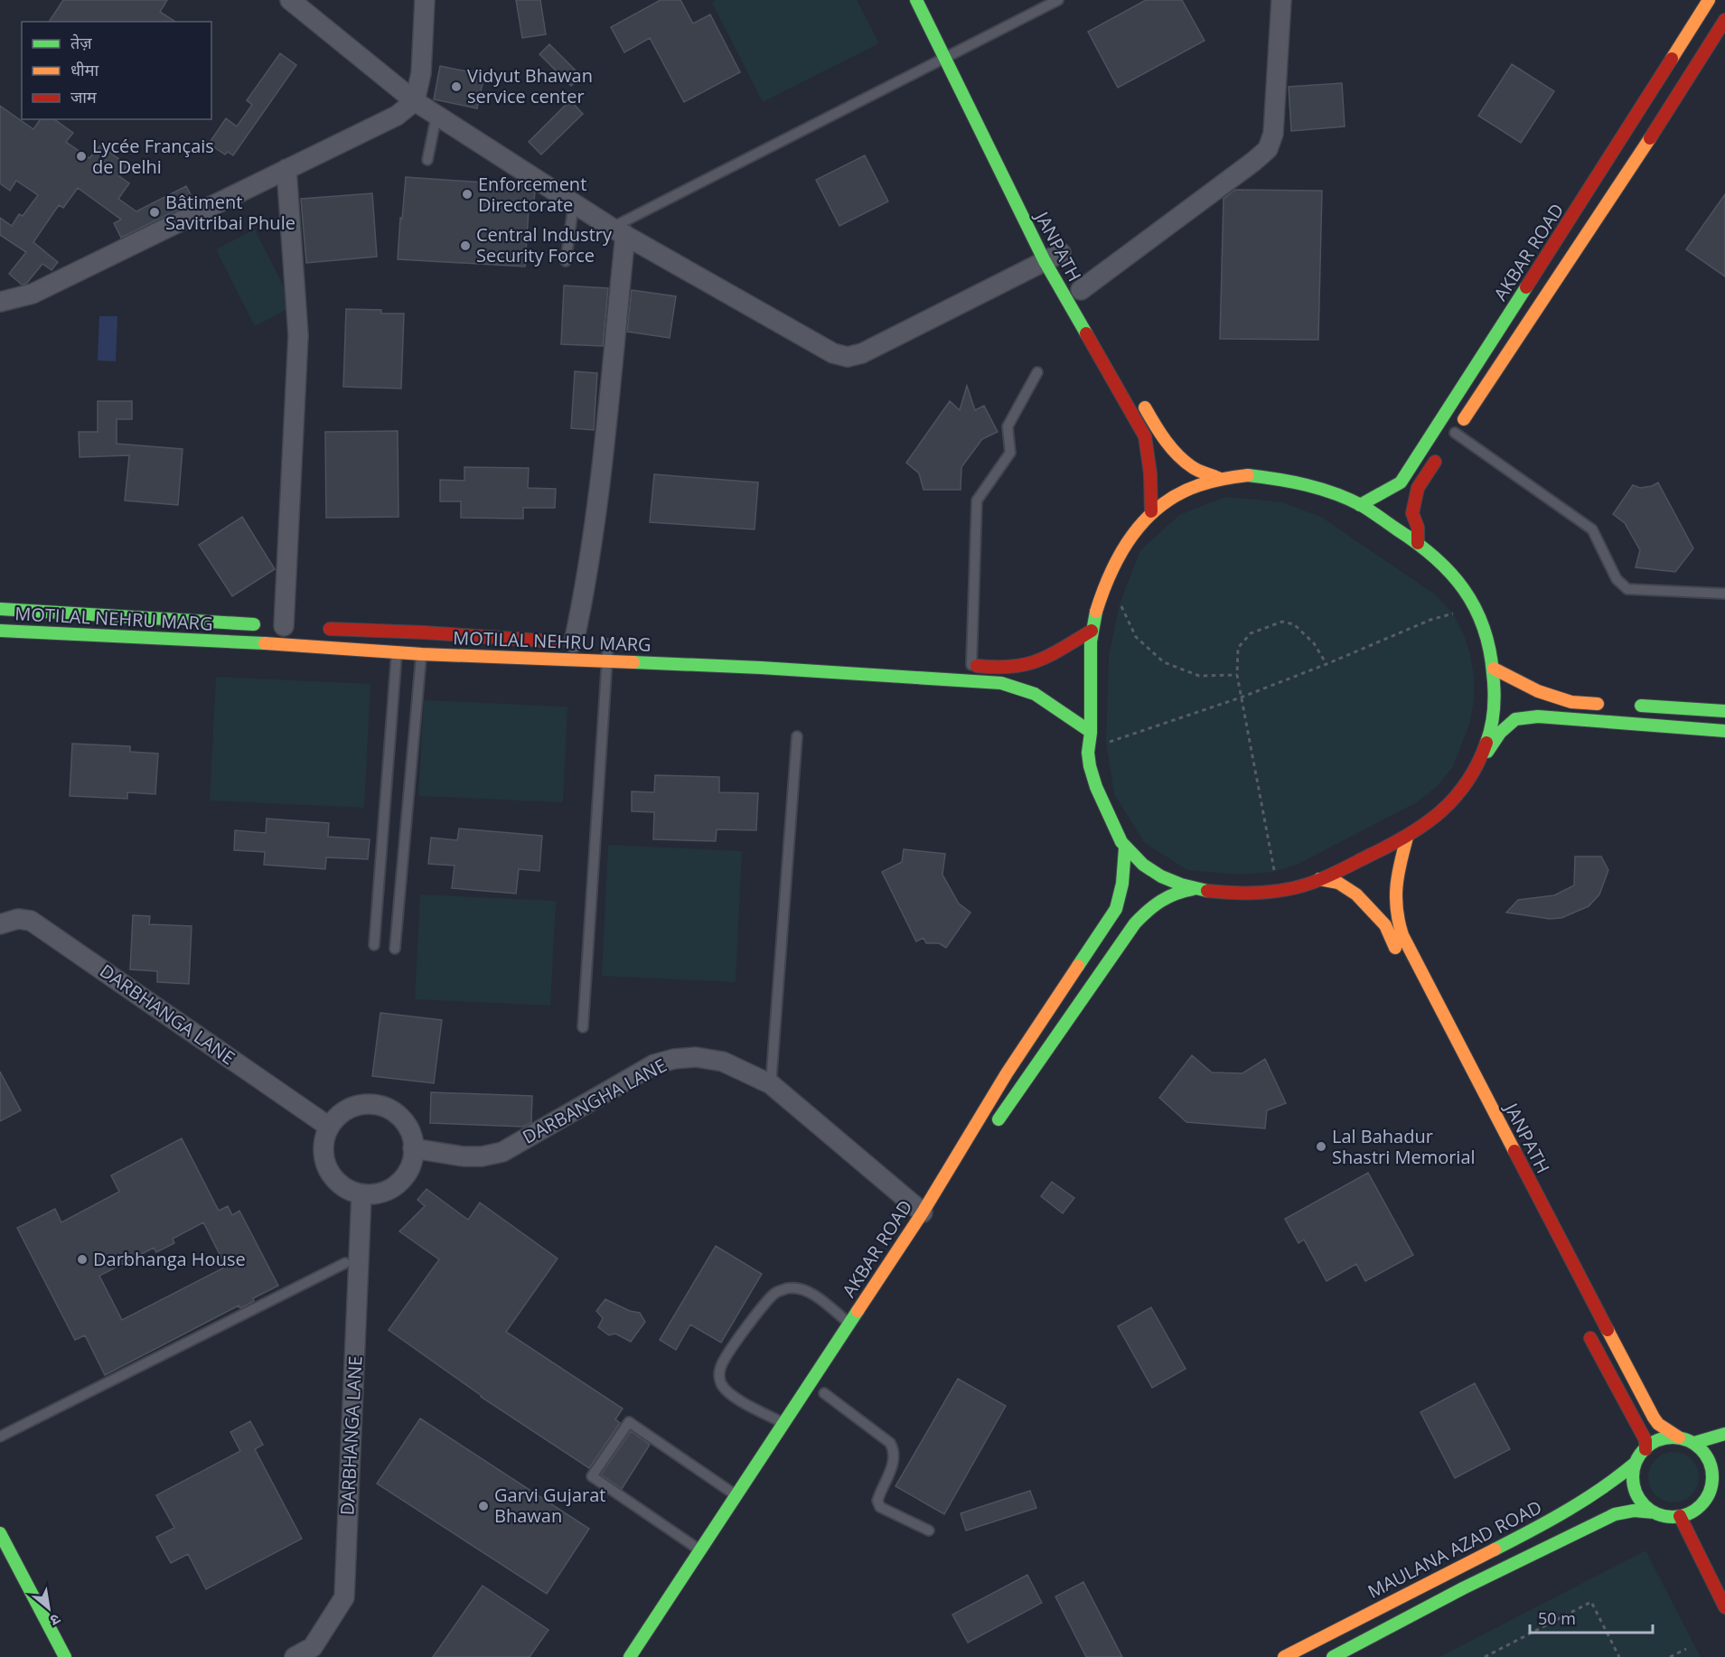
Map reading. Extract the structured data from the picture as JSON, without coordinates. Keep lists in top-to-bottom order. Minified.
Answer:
{"streets":{"main road":["JANPATH","AKBAR ROAD","MOTILAL NEHRU MARG","MAULANA AZAD ROAD"],"street":["DARBHANGA LANE","DARBANGHA LANE"]},"crossings":[["JANPATH","MAULANA AZAD ROAD"],["AKBAR ROAD","DARBANGHA LANE"],["DARBHANGA LANE","DARBANGHA LANE"]],"places":["Vidyut Bhawan service center","Lycée Français de Delhi","Enforcement Directorate","Bâtiment Savitribai Phule","Central Industry Security Force","Lal Bahadur Shastri Memorial","Darbhanga House","Garvi Gujarat Bhawan"],"legend":["तेज़","धीमा","जाम"],"scale_bar":"50 m","north":"bottom right"}
